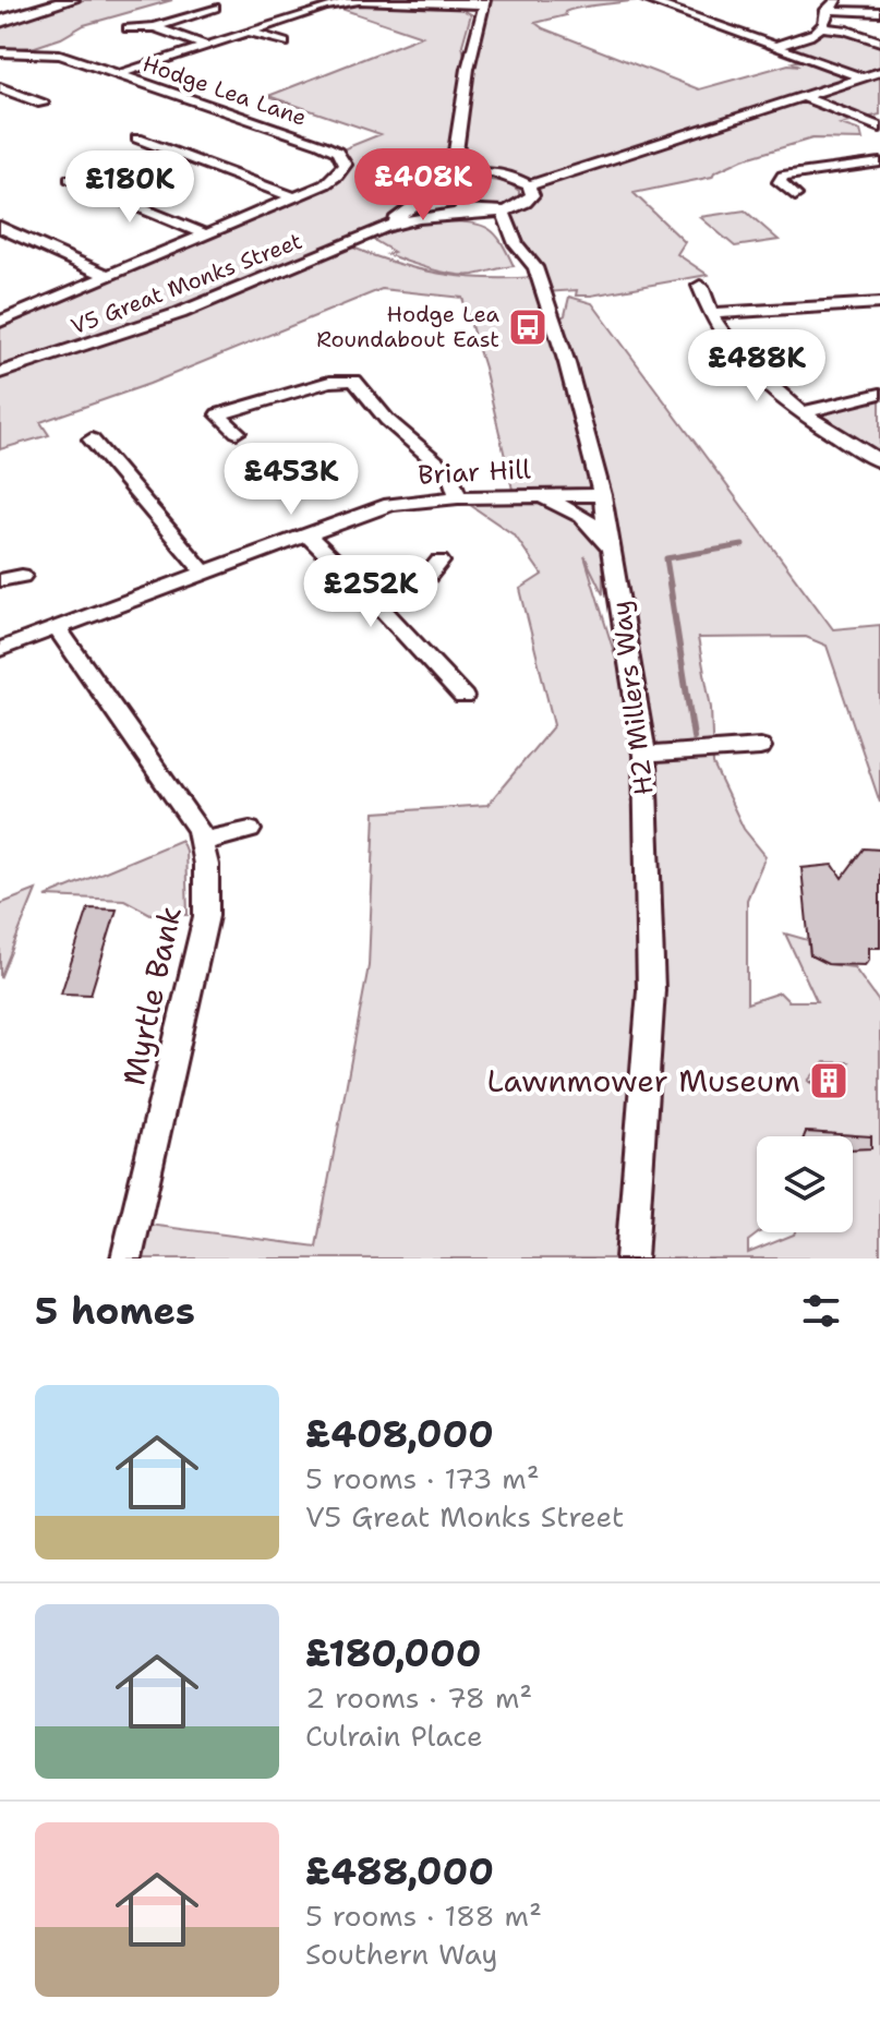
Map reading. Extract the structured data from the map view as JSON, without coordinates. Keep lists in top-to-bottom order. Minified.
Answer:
{"streets":{"street":["Hodge Lea Lane","V5 Great Monks Street","Briar Hill","H2 Millers Way","Myrtle Bank"]},"crossings":[["V5 Great Monks Street","H2 Millers Way"],["Briar Hill","H2 Millers Way"],["Briar Hill","Myrtle Bank"]],"places":{"bus stop":["Hodge Lea Roundabout East"],"building":["Lawnmower Museum"]},"page":{"price":["£408K","£180K","£488K","£453K","£252K"],"heading":"5 homes","list":[{"name":"£408,000","note":"5 rooms · 173 m² · V5 Great Monks Street"},{"name":"£180,000","note":"2 rooms · 78 m² · Culrain Place"},{"name":"£488,000","note":"5 rooms · 188 m² · Southern Way"}]}}
